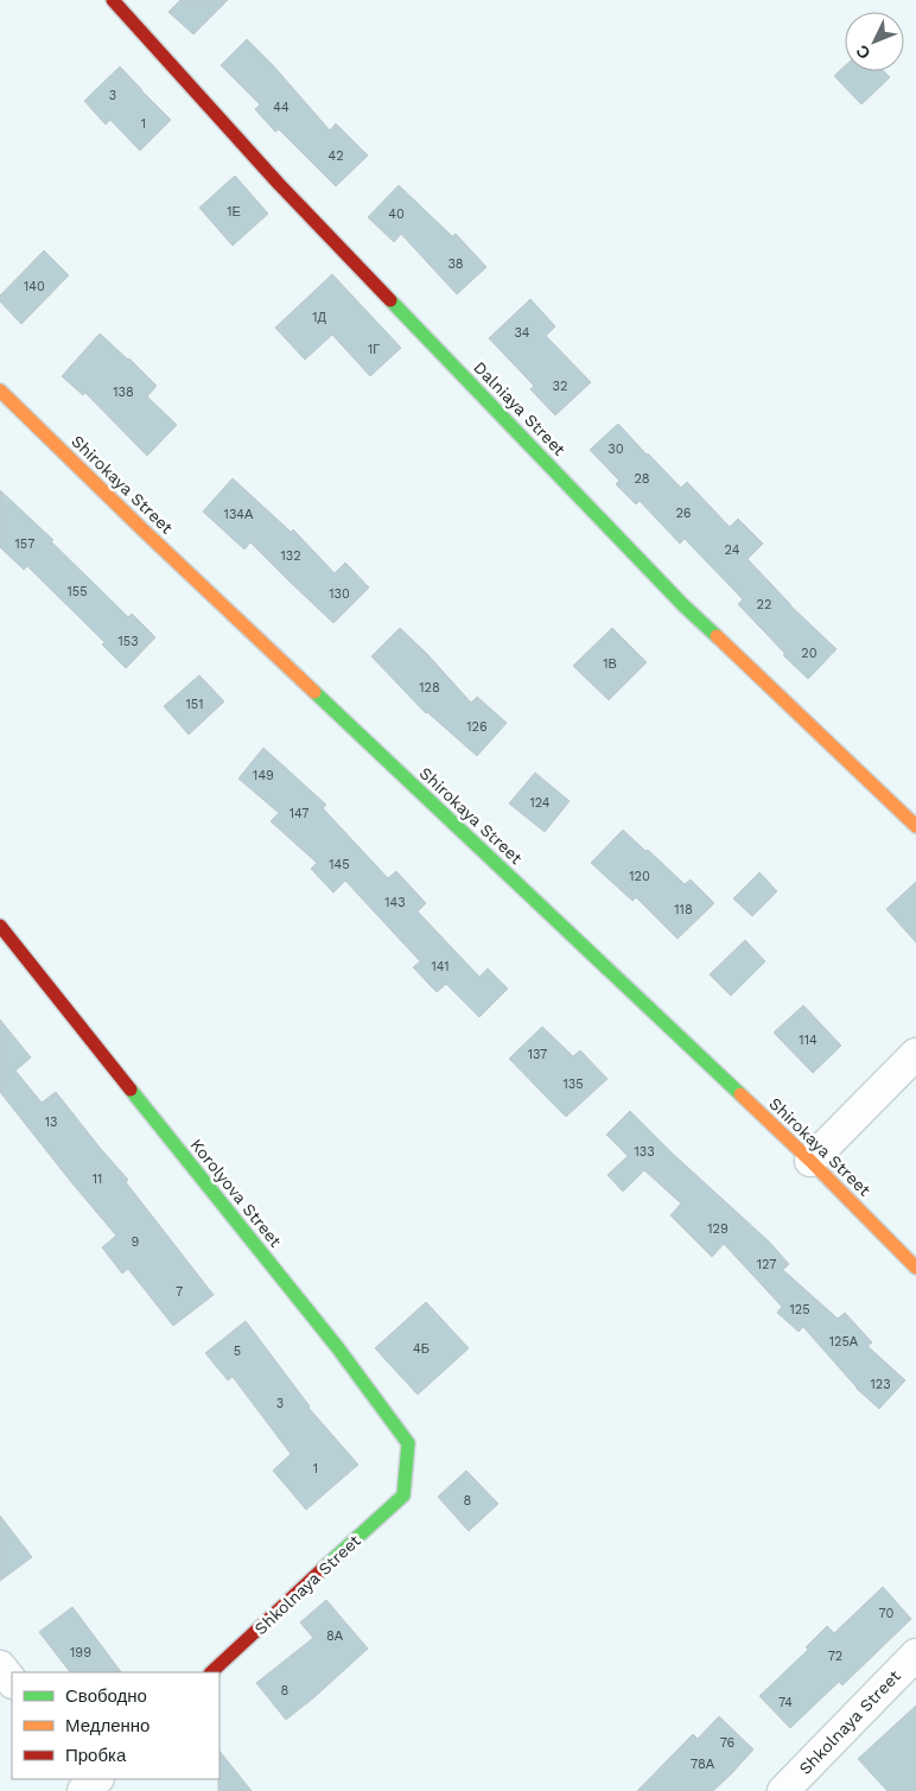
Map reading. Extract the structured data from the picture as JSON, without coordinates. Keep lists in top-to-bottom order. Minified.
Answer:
{"streets":{"street":["Dalniaya Street","Shirokaya Street","Shkolnaya Street"]},"house_numbers":["3","44","1","42","1Е","40","38","140","1Д","34","1Г","32","138","30","28","26","134А","157","24","132","155","130","22","153","20","1В","128","151","126","149","124","147","145","120","143","118","141","114","137","135","13","133","11","129","9","127","7","125","125А","4Б","5","123","3","1","8","70","8А","199","72","8","74","76","78А"],"legend":["Свободно","Медленно","Пробка"],"north":"bottom left"}
